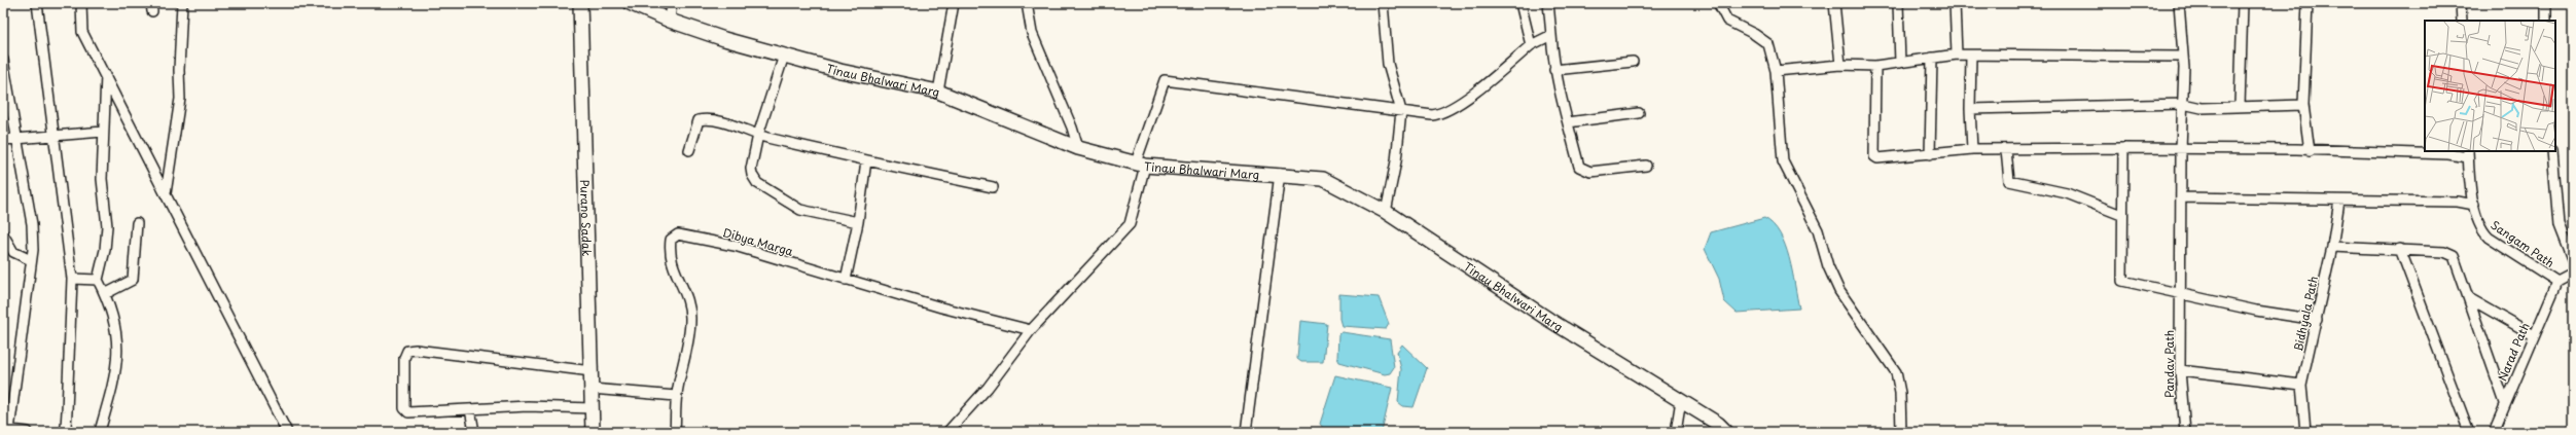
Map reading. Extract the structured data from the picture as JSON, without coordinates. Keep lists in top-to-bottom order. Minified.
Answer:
{"streets":{"street":["Tinau Bhalwari Marg","Purano Sadak","Dibya Marga","Sangam Path","Bidhyala Path","Narad Path","Pandav Path"]},"crossings":[["Sangam Path","Narad Path"]]}
